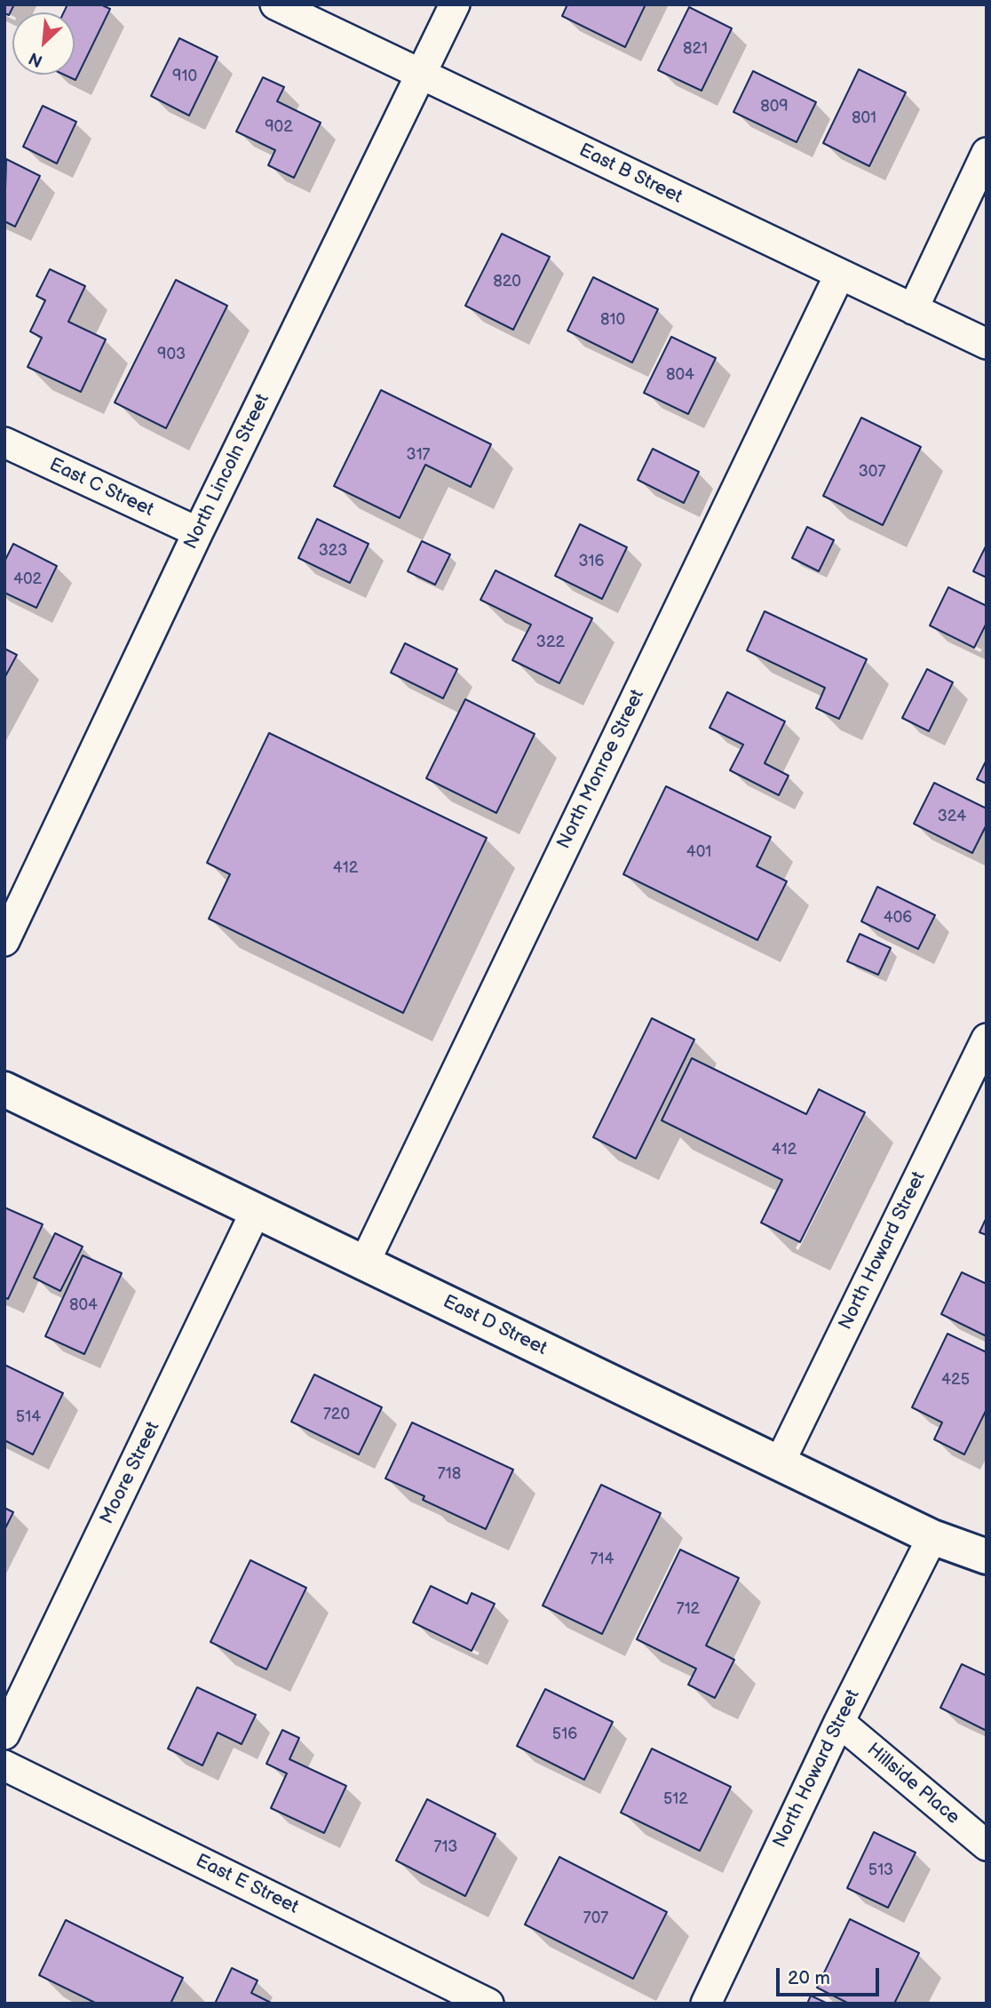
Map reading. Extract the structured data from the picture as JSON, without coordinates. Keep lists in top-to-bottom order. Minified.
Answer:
{"streets":{"street":["East B Street","North Lincoln Street","East C Street","North Monroe Street","North Howard Street","East D Street","Moore Street","Hillside Place","East E Street"]},"crossings":[["East B Street","North Lincoln Street"],["East B Street","North Monroe Street"],["North Lincoln Street","East C Street"],["North Monroe Street","East D Street"],["North Howard Street","East D Street"],["North Howard Street","Hillside Place"],["East D Street","Moore Street"]],"house_numbers":["821","910","809","801","902","820","810","903","804","317","307","323","316","402","322","324","401","412","406","412","804","425","720","514","718","714","712","516","512","713","513","707"],"scale_bar":"20 m","north":"bottom left"}
